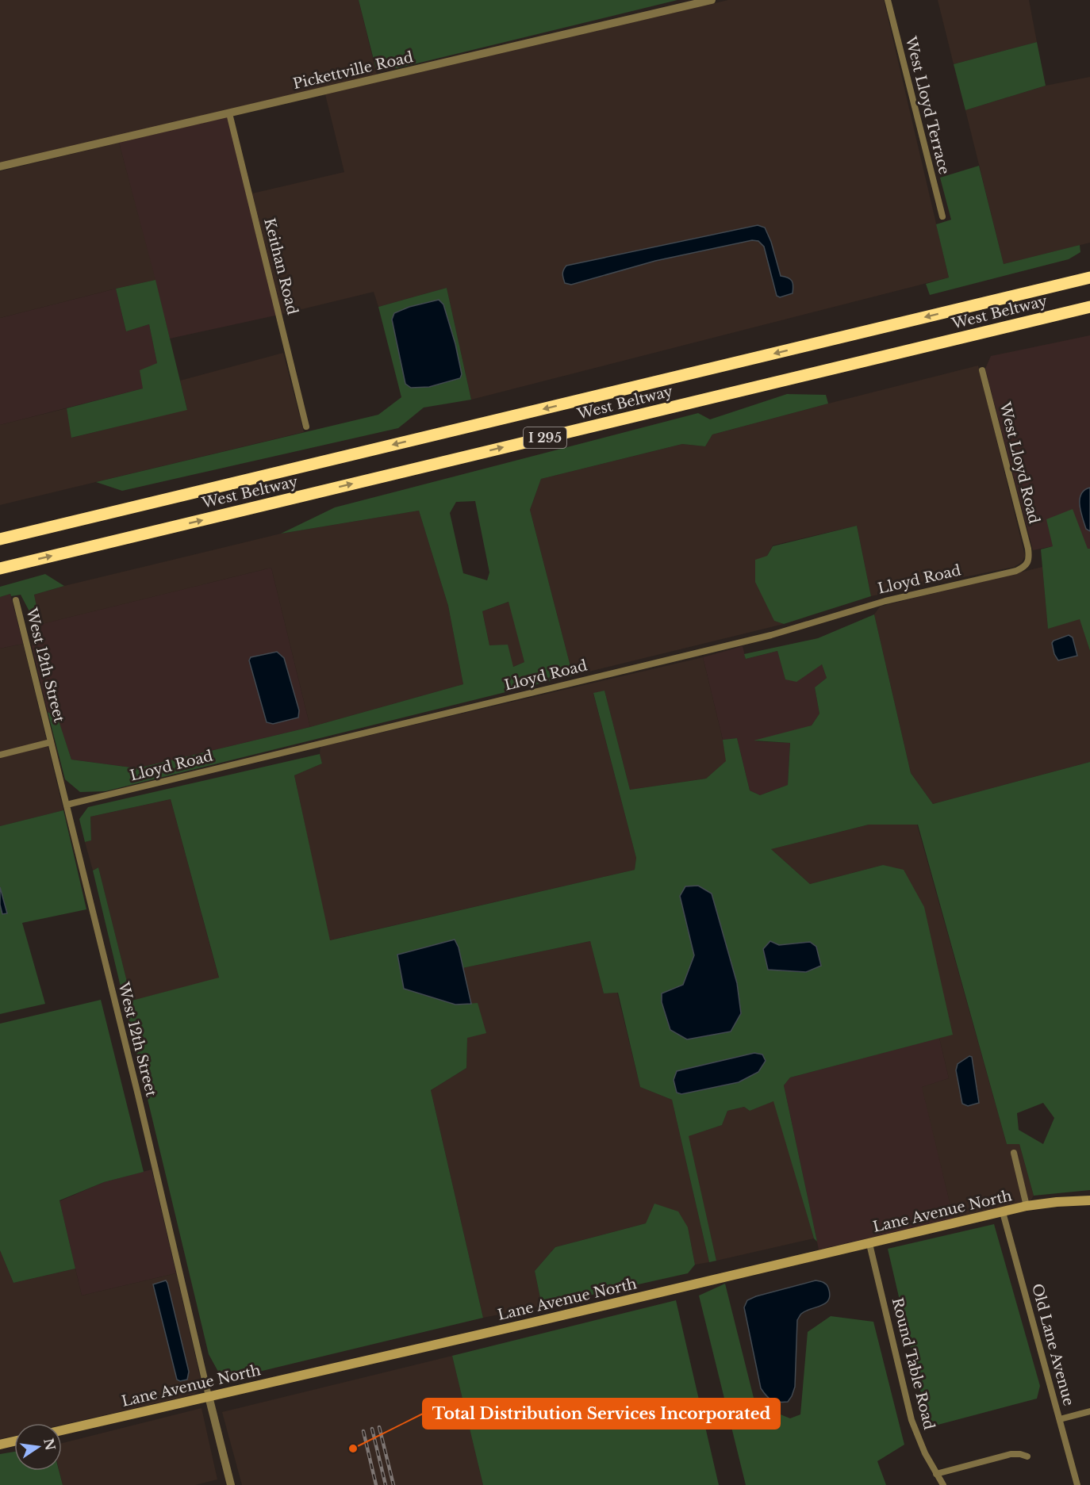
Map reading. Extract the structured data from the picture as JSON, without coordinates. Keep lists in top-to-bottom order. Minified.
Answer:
{"streets":{"highway":["West Beltway","I 295"],"main road":["Lane Avenue North"],"street":["Pickettville Road","West Lloyd Terrace","Keithan Road","West Lloyd Road","Lloyd Road","West 12th Street","Old Lane Avenue","Round Table Road"]},"crossings":[["Pickettville Road","Keithan Road"],["West Lloyd Road","Lloyd Road"],["Lloyd Road","West 12th Street"],["West 12th Street","Lane Avenue North"],["Lane Avenue North","Old Lane Avenue"],["Lane Avenue North","Round Table Road"]],"places":["Total Distribution Services Incorporated"],"north":"right"}
